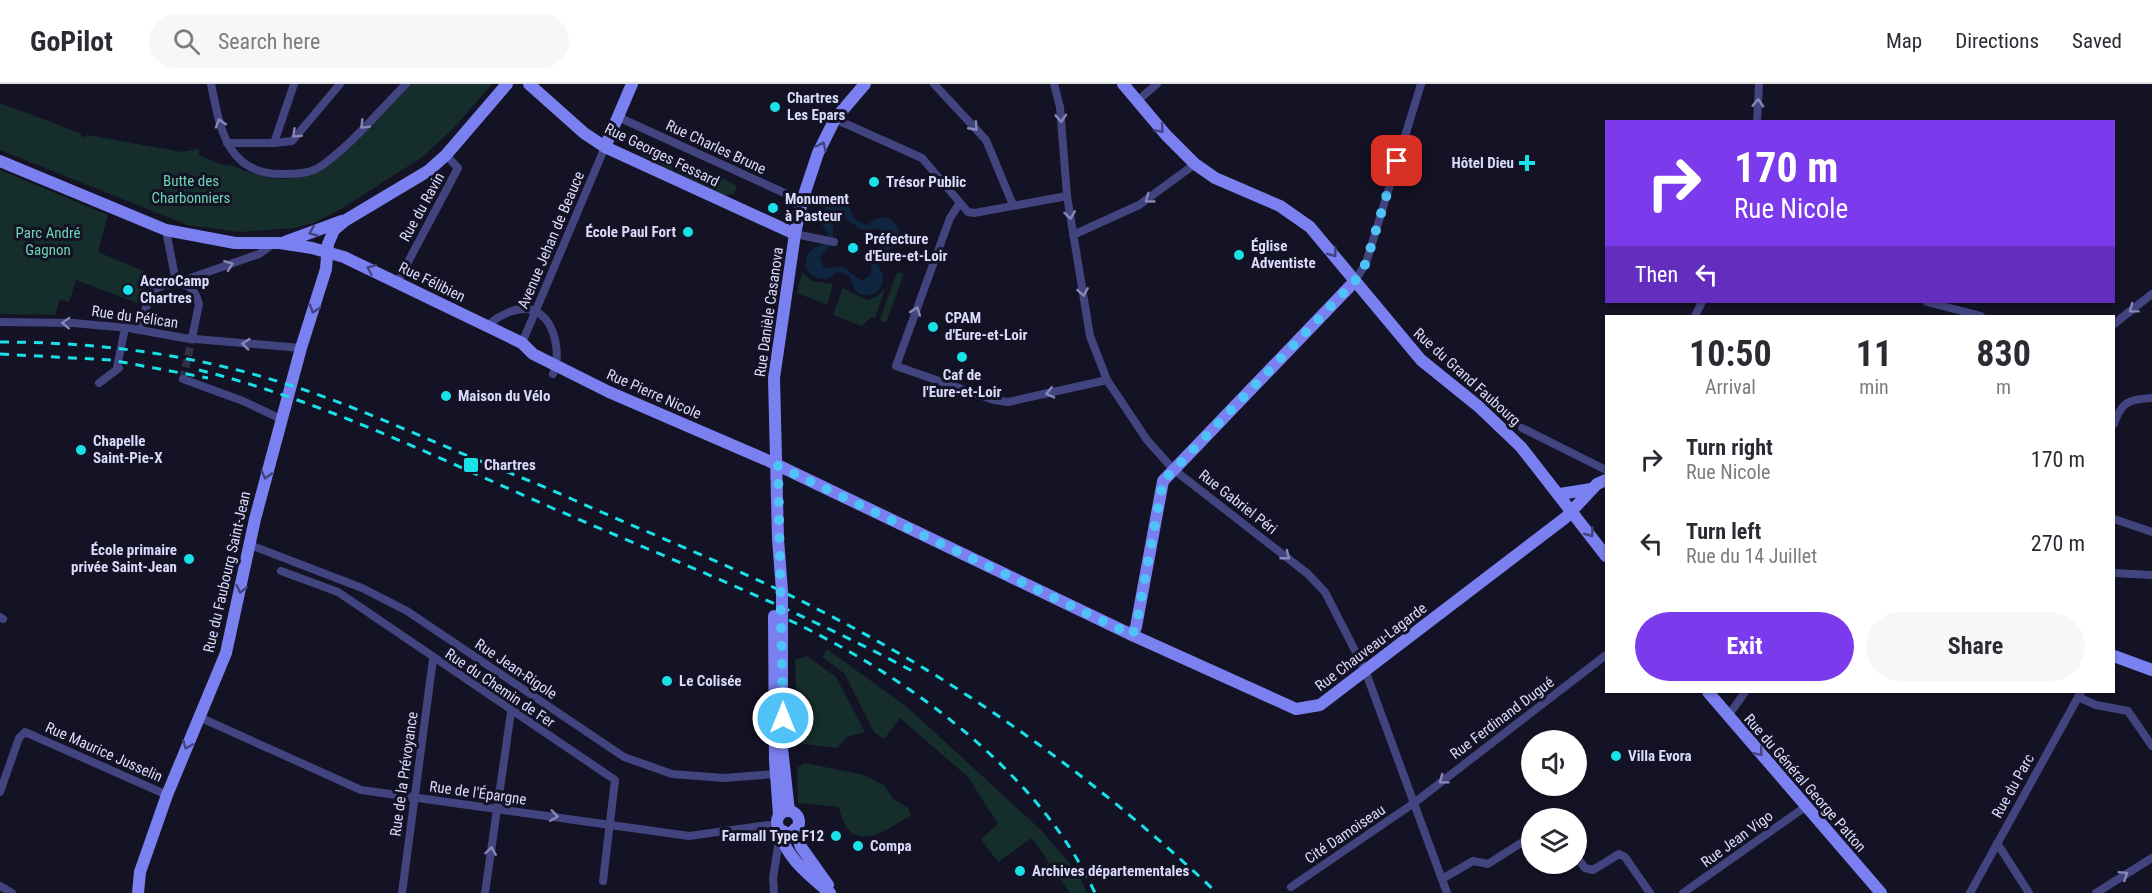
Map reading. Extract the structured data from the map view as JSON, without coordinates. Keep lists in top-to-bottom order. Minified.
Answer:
{"streets":{"main road":["Rue Georges Fessard","Rue Félibien","Rue Danièle Casanova","Rue du Grand Faubourg","Rue Pierre Nicole","Rue du Faubourg Saint-Jean","Rue Chauveau-Lagarde","Rue du Général George Patton"],"street":["Rue Charles Brune","Rue du Ravin","Avenue Jehan de Beauce","Rue du Pélican","Rue Gabriel Péri","Rue Jean-Rigole","Rue du Chemin de Fer","Rue Ferdinand Dugué","Rue Maurice Jusselin","Rue de la Prévoyance","Rue du Parc","Rue de l'Épargne","Cité Damoiseau","Rue Jean Vigo"]},"crossings":[["Rue Charles Brune","Rue Danièle Casanova"],["Rue Georges Fessard","Avenue Jehan de Beauce"],["Rue Georges Fessard","Rue Danièle Casanova"],["Avenue Jehan de Beauce","Rue Félibien"],["Avenue Jehan de Beauce","Rue Pierre Nicole"],["Rue Félibien","Rue Pierre Nicole"],["Rue Félibien","Rue du Faubourg Saint-Jean"],["Rue Danièle Casanova","Rue Pierre Nicole"],["Rue Danièle Casanova","Rue Jean-Rigole"],["Rue Danièle Casanova","Rue de l'Épargne"],["Rue du Pélican","Rue du Faubourg Saint-Jean"],["Rue du Grand Faubourg","Rue Chauveau-Lagarde"],["Rue Pierre Nicole","Rue Chauveau-Lagarde"],["Rue Gabriel Péri","Rue Chauveau-Lagarde"],["Rue Gabriel Péri","Rue Ferdinand Dugué"],["Rue Gabriel Péri","Cité Damoiseau"],["Rue du Faubourg Saint-Jean","Rue Jean-Rigole"],["Rue du Faubourg Saint-Jean","Rue Maurice Jusselin"],["Rue du Faubourg Saint-Jean","Rue de l'Épargne"],["Rue du Chemin de Fer","Rue de la Prévoyance"],["Rue du Chemin de Fer","Rue de l'Épargne"],["Rue Ferdinand Dugué","Cité Damoiseau"],["Rue de la Prévoyance","Rue de l'Épargne"],["Rue du Général George Patton","Rue Jean Vigo"]],"one_way":["Rue Félibien","Rue du Grand Faubourg","Rue Gabriel Péri","Rue du Faubourg Saint-Jean","Rue Ferdinand Dugué","Rue du Général George Patton"],"parks":["Butte des Charbonniers","Parc André Gagnon"],"places":{"other":["Chartres Les Epars","Trésor Public","Monument à Pasteur","École Paul Fort","Préfecture d'Eure-et-Loir","Église Adventiste","AccroCamp Chartres","CPAM d'Eure-et-Loir","Caf de l'Eure-et-Loir","Maison du Vélo","Chapelle Saint-Pie-X","École primaire privée Saint-Jean","Le Colisée","Villa Evora","Farmall Type F12","Compa","Archives départementales"],"health":["Hôtel Dieu"],"transit":["Chartres"]},"page":{"header":"GoPilot","search":"Search here","nav":["Map","Directions","Saved"],"turn":["170 m","Rue Nicole"],"then":"Then","eta":["10:50","Arrival","11","min","830","m"],"list":[{"name":"Turn right","note":"Rue Nicole","value":"170 m"},{"name":"Turn left","note":"Rue du 14 Juillet","value":"270 m"}],"buttons":["Exit","Share"]}}
